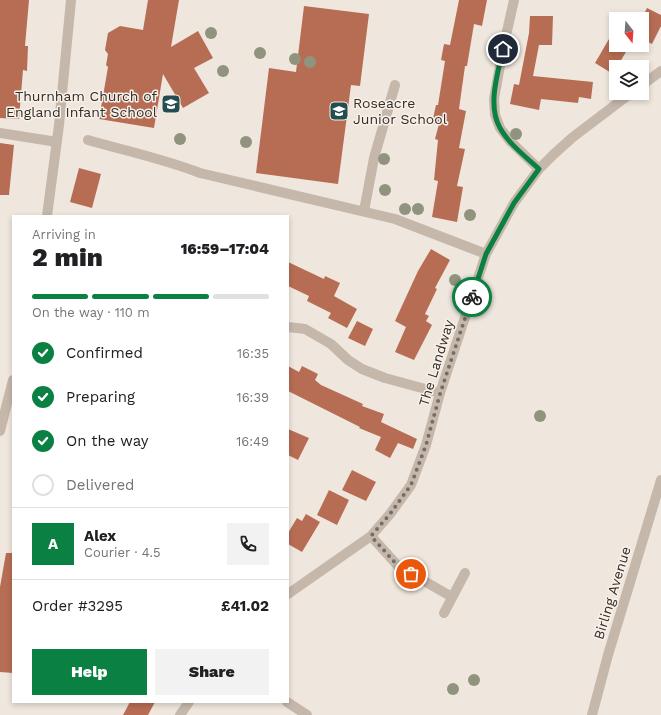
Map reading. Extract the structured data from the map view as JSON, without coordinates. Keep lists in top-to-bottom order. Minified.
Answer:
{"streets":{"street":["The Landway","Birling Avenue"]},"places":{"school or university":["Thurnham Church of England Infant School","Roseacre Junior School"]},"north":"bottom","page":{"heading":["2 min","Arriving in","16:59–17:04"],"panel":["Alex","Courier · 4.5","Order #3295","£41.02"],"bar":"On the way · 110 m","list":[["Confirmed","16:35"],["Preparing","16:39"],["On the way","16:49"],"Delivered"],"round":"A","buttons":["Help","Share"]}}
